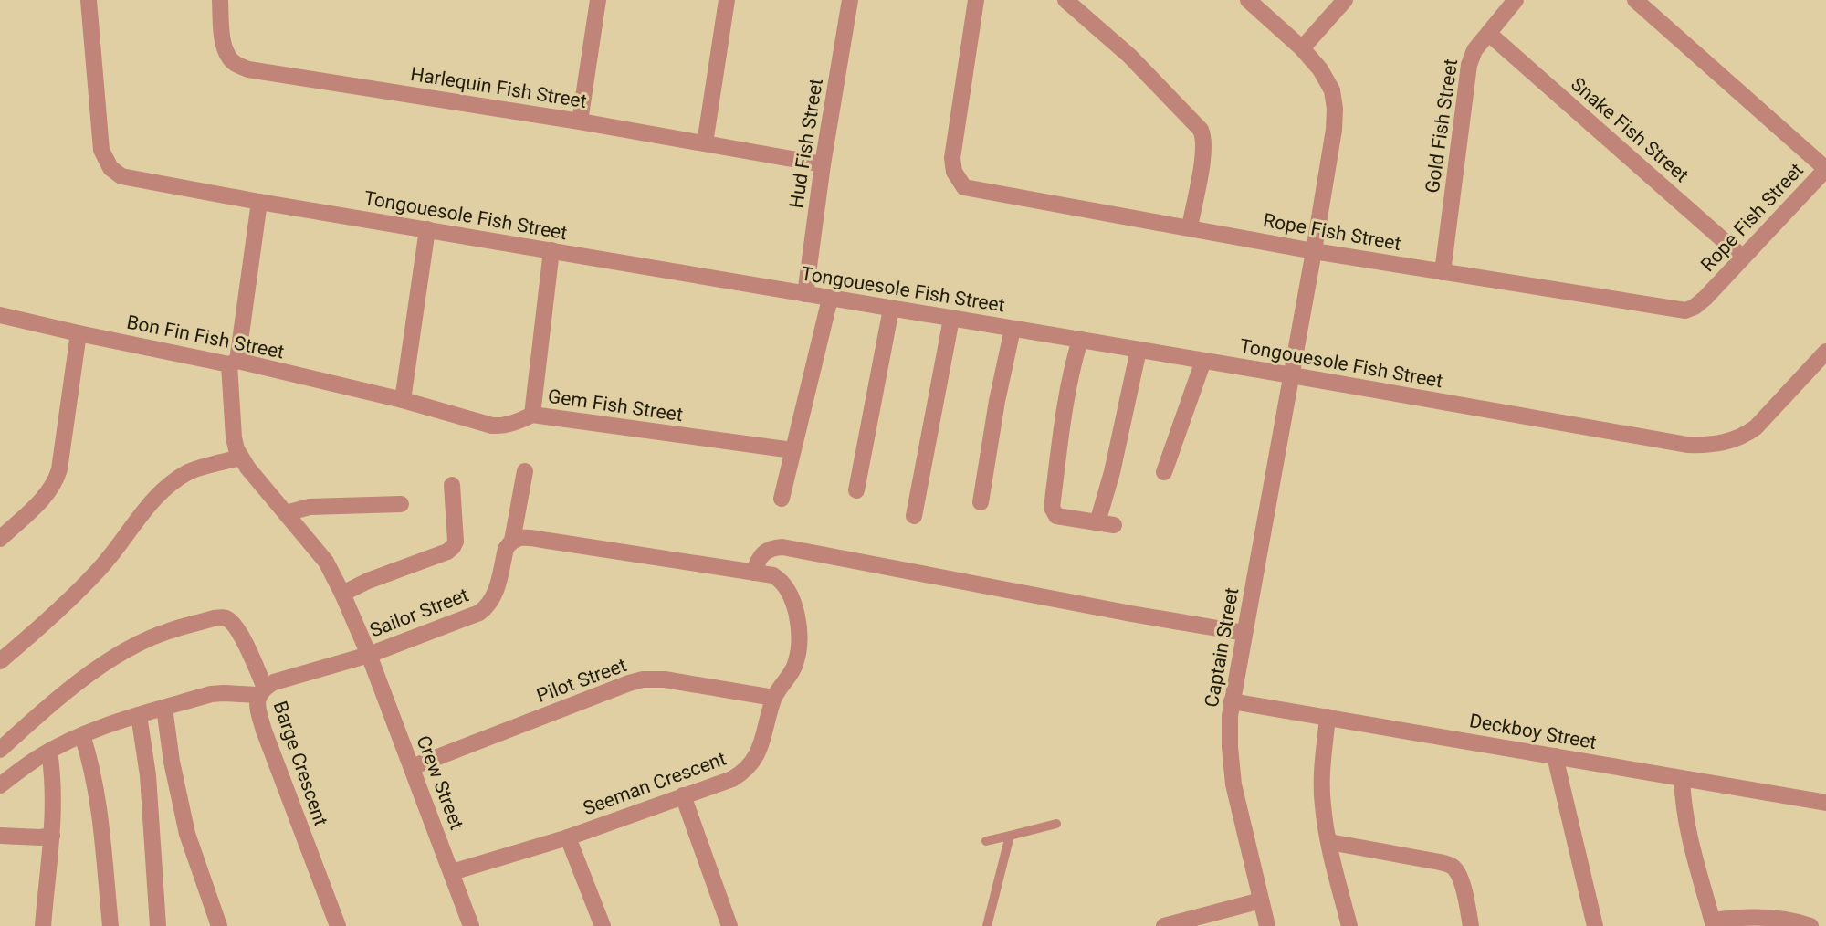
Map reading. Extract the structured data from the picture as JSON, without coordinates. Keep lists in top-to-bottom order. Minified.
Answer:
{"streets":{"street":["Harlequin Fish Street","Gold Fish Street","Snake Fish Street","Hud Fish Street","Tongouesole Fish Street","Rope Fish Street","Bon Fin Fish Street","Gem Fish Street","Sailor Street","Captain Street","Pilot Street","Deckboy Street","Barge Crescent","Crew Street","Seeman Crescent"]},"crossings":[["Harlequin Fish Street","Hud Fish Street"],["Gold Fish Street","Snake Fish Street"],["Gold Fish Street","Rope Fish Street"],["Snake Fish Street","Rope Fish Street"],["Hud Fish Street","Tongouesole Fish Street"],["Tongouesole Fish Street","Gem Fish Street"],["Tongouesole Fish Street","Captain Street"],["Rope Fish Street","Captain Street"],["Bon Fin Fish Street","Gem Fish Street"],["Sailor Street","Barge Crescent"],["Sailor Street","Crew Street"],["Sailor Street","Seeman Crescent"],["Captain Street","Deckboy Street"],["Pilot Street","Crew Street"],["Pilot Street","Seeman Crescent"],["Barge Crescent","Crew Street"],["Crew Street","Seeman Crescent"]]}
